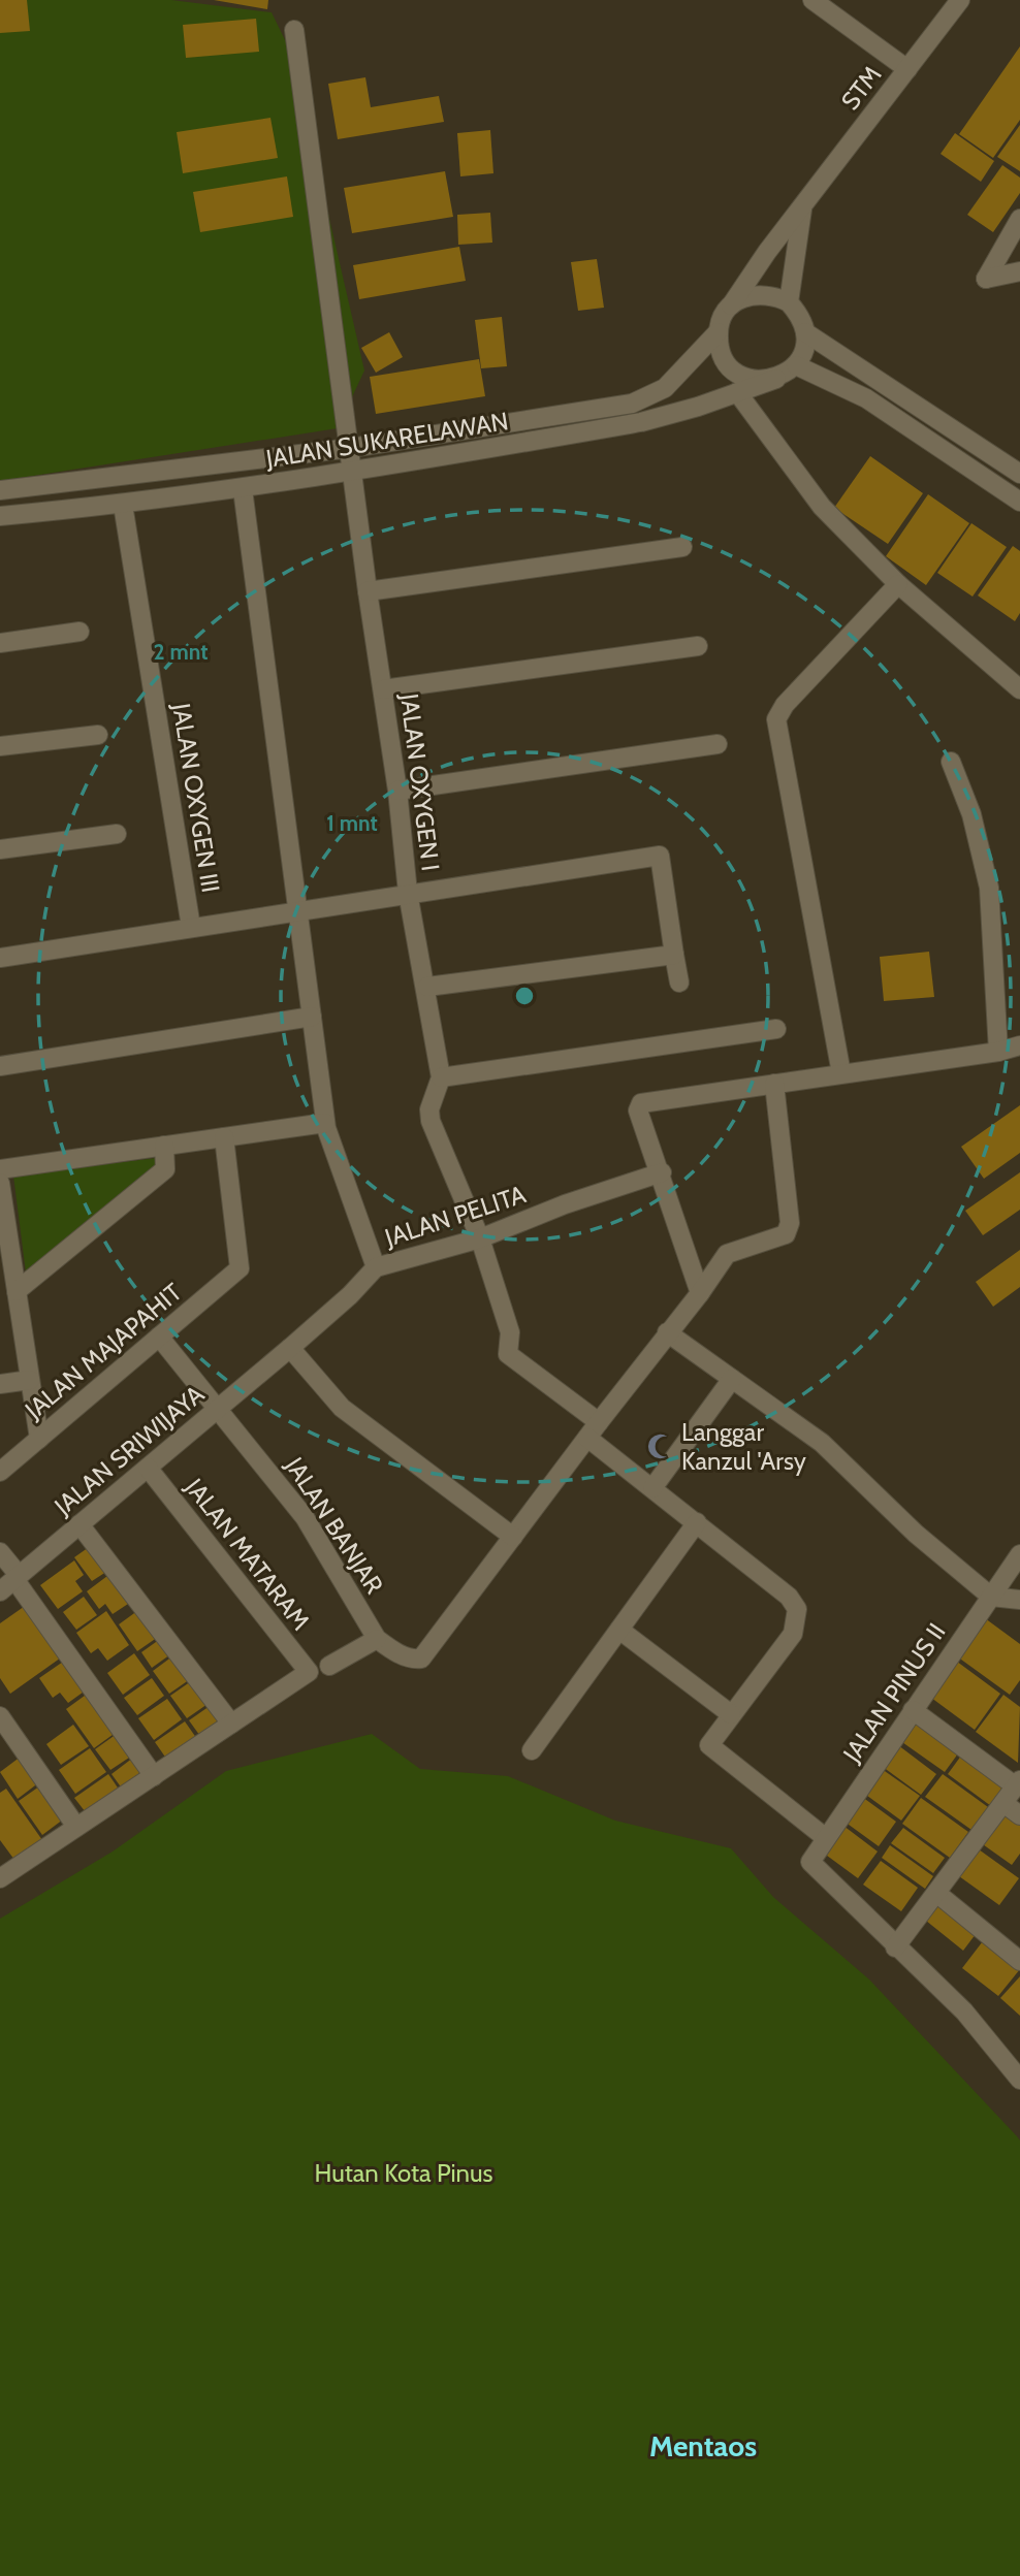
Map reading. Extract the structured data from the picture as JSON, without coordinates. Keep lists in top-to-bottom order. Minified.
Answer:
{"streets":{"street":["STM","JALAN SUKARELAWAN","JALAN OXYGEN I","JALAN OXYGEN III","JALAN PELITA","JALAN MAJAPAHIT","JALAN SRIWIJAYA","JALAN BANJAR","JALAN MATARAM","JALAN PINUS II"]},"crossings":[["STM","JALAN SUKARELAWAN"],["JALAN SUKARELAWAN","JALAN OXYGEN I"],["JALAN SUKARELAWAN","JALAN OXYGEN III"],["JALAN OXYGEN I","JALAN PELITA"],["JALAN PELITA","JALAN SRIWIJAYA"],["JALAN MAJAPAHIT","JALAN BANJAR"],["JALAN SRIWIJAYA","JALAN BANJAR"],["JALAN SRIWIJAYA","JALAN MATARAM"]],"districts":["Mentaos"],"parks":["Hutan Kota Pinus"],"places":{"mosque":["Langgar Kanzul 'Arsy"]},"rings":["2 mnt","1 mnt"]}
